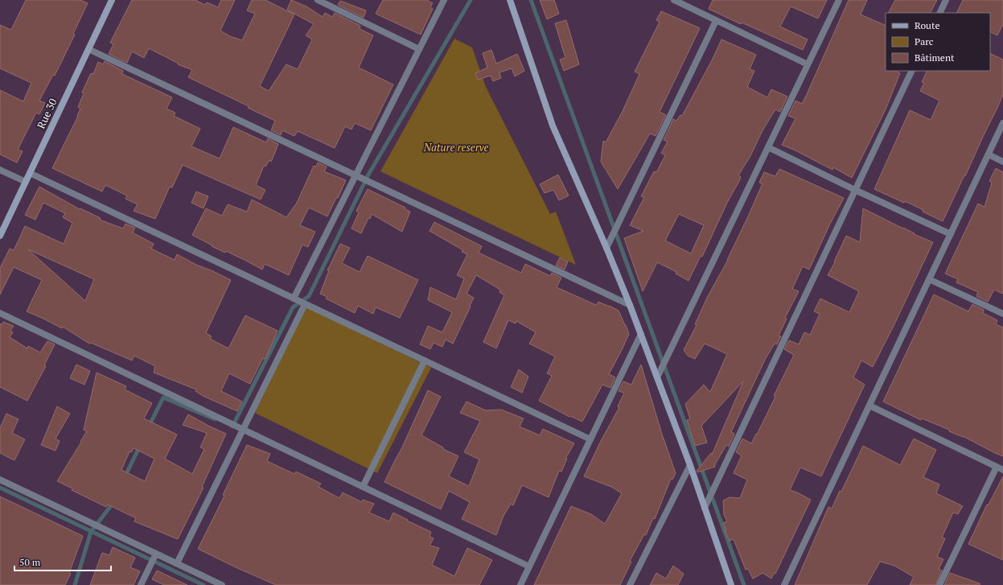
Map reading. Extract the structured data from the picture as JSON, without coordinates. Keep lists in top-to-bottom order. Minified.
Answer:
{"streets":{"street":["Rue 30"]},"parks":["Nature reserve"],"legend":["Route","Parc","Bâtiment"],"scale_bar":"50 m"}
